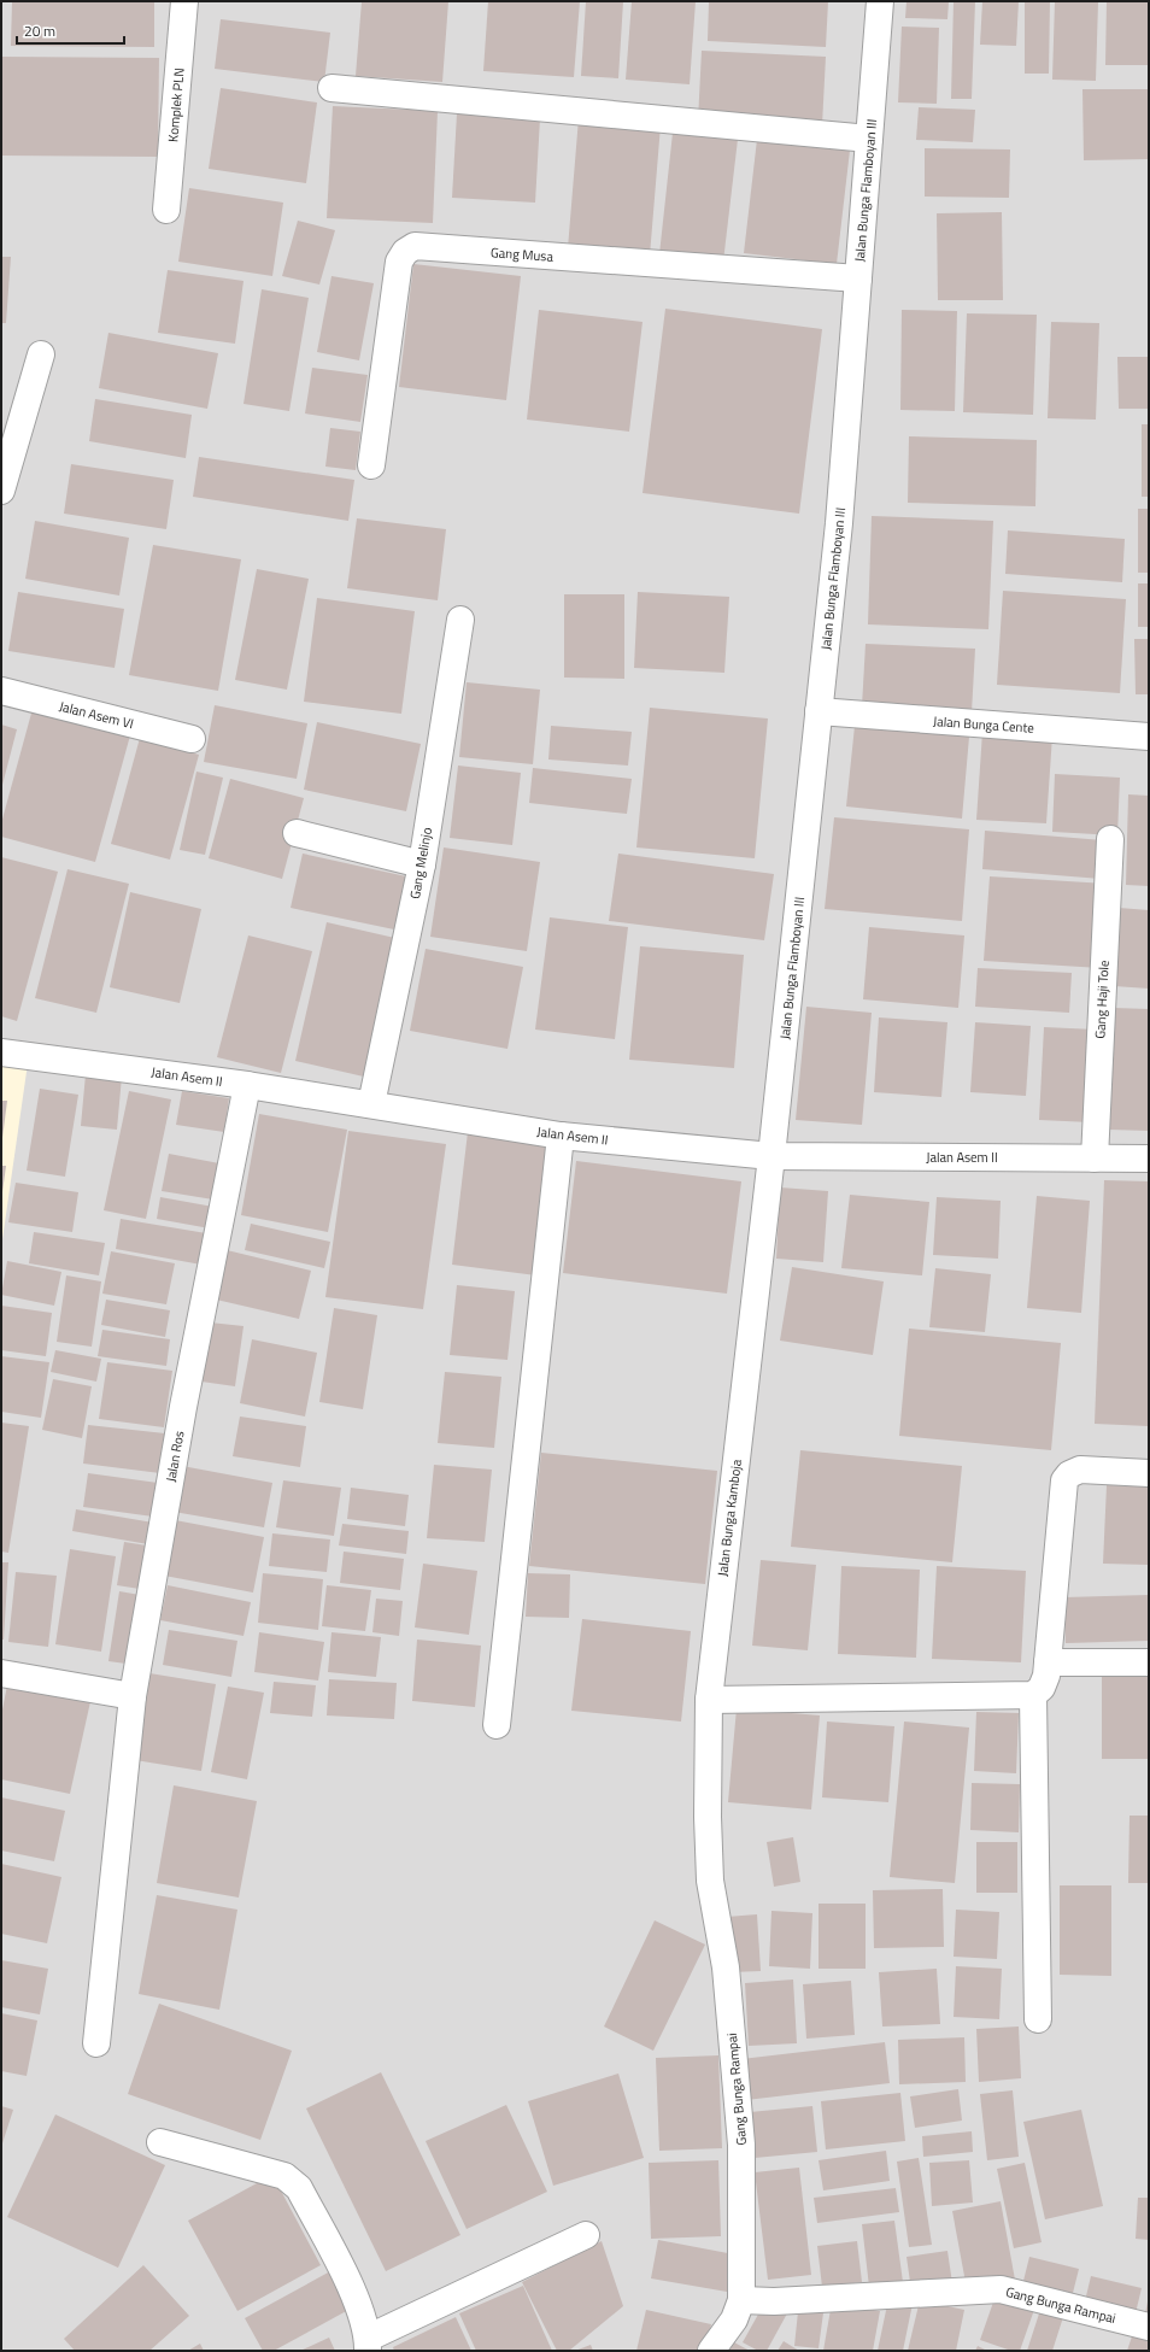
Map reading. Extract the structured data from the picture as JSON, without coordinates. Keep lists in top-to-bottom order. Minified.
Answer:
{"streets":{"street":["Komplek PLN","Jalan Bunga Flamboyan III","Gang Musa","Jalan Asem VI","Jalan Bunga Cente","Gang Melinjo","Gang Haji Tole","Jalan Asem II","Jalan Ros","Jalan Bunga Kamboja","Gang Bunga Rampai"]},"crossings":[["Jalan Bunga Flamboyan III","Gang Musa"],["Jalan Bunga Flamboyan III","Jalan Bunga Cente"],["Jalan Bunga Flamboyan III","Jalan Asem II"],["Jalan Bunga Flamboyan III","Jalan Bunga Kamboja"],["Gang Melinjo","Jalan Asem II"],["Gang Haji Tole","Jalan Asem II"],["Jalan Asem II","Jalan Ros"],["Jalan Asem II","Jalan Bunga Kamboja"],["Jalan Bunga Kamboja","Gang Bunga Rampai"]],"scale_bar":"20 m"}
